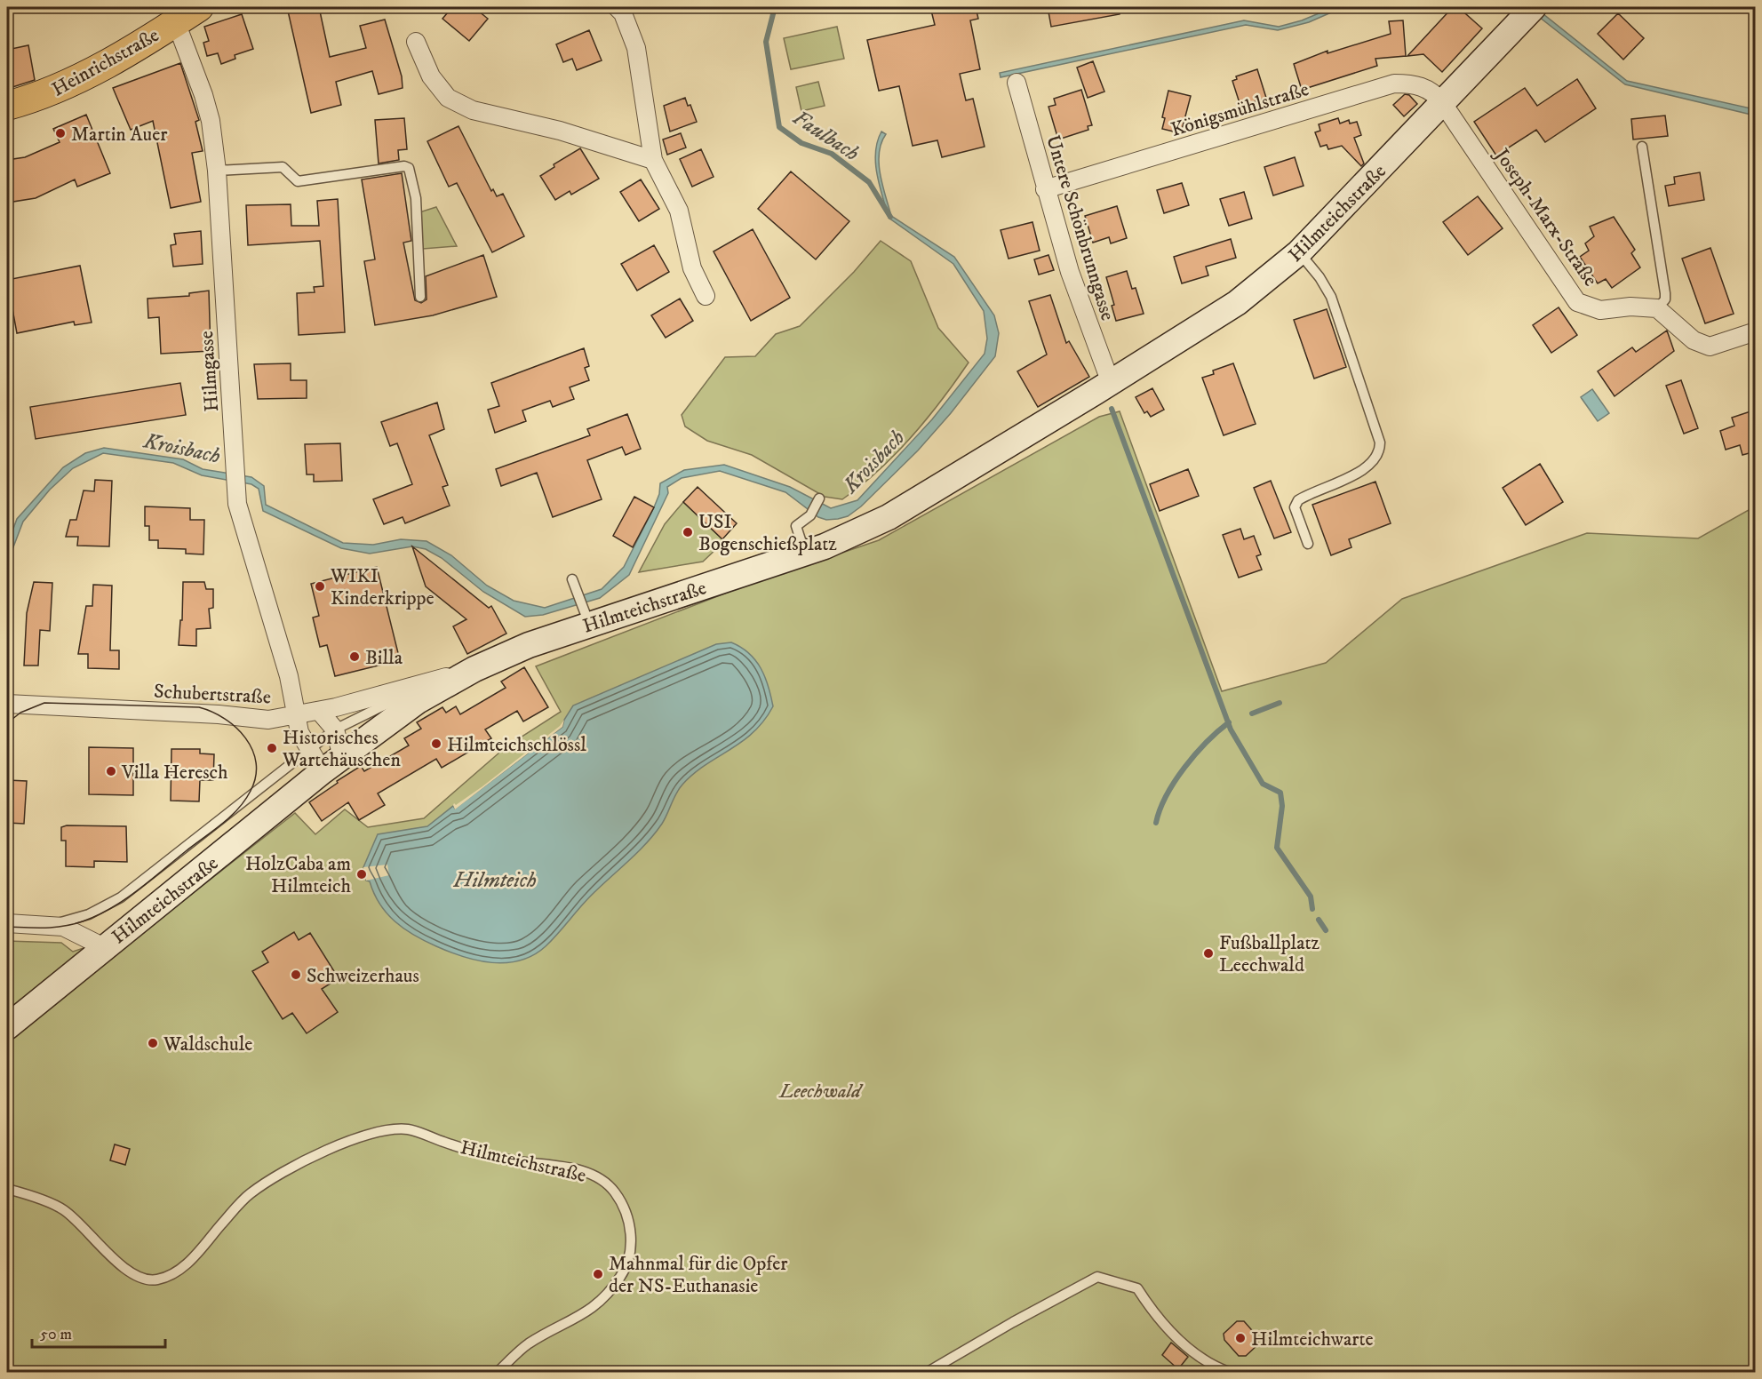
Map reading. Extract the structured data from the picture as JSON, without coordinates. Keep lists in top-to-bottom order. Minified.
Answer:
{"streets":{"main road":["Heinrichstraße","Hilmteichstraße"],"street":["Königsmühlstraße","Joseph-Marx-Straße","Untere Schönbrunngasse","Hilmgasse","Schubertstraße"]},"crossings":[["Heinrichstraße","Hilmgasse"],["Königsmühlstraße","Hilmteichstraße"],["Königsmühlstraße","Joseph-Marx-Straße"],["Königsmühlstraße","Untere Schönbrunngasse"],["Hilmteichstraße","Joseph-Marx-Straße"],["Hilmteichstraße","Untere Schönbrunngasse"],["Hilmteichstraße","Schubertstraße"],["Hilmgasse","Schubertstraße"]],"water":["Faulbach","Kroisbach","Hilmteich"],"parks":["Leechwald"],"places":["Martin Auer","USI Bogenschießplatz","WIKI Kinderkrippe","Billa","Hilmteichschlössl","Historisches Wartehäuschen","Villa Heresch","HolzCaba am Hilmteich","Fußballplatz Leechwald","Schweizerhaus","Waldschule","Mahnmal für die Opfer der NS-Euthanasie","Hilmteichwarte"],"scale_bar":"50 m"}
